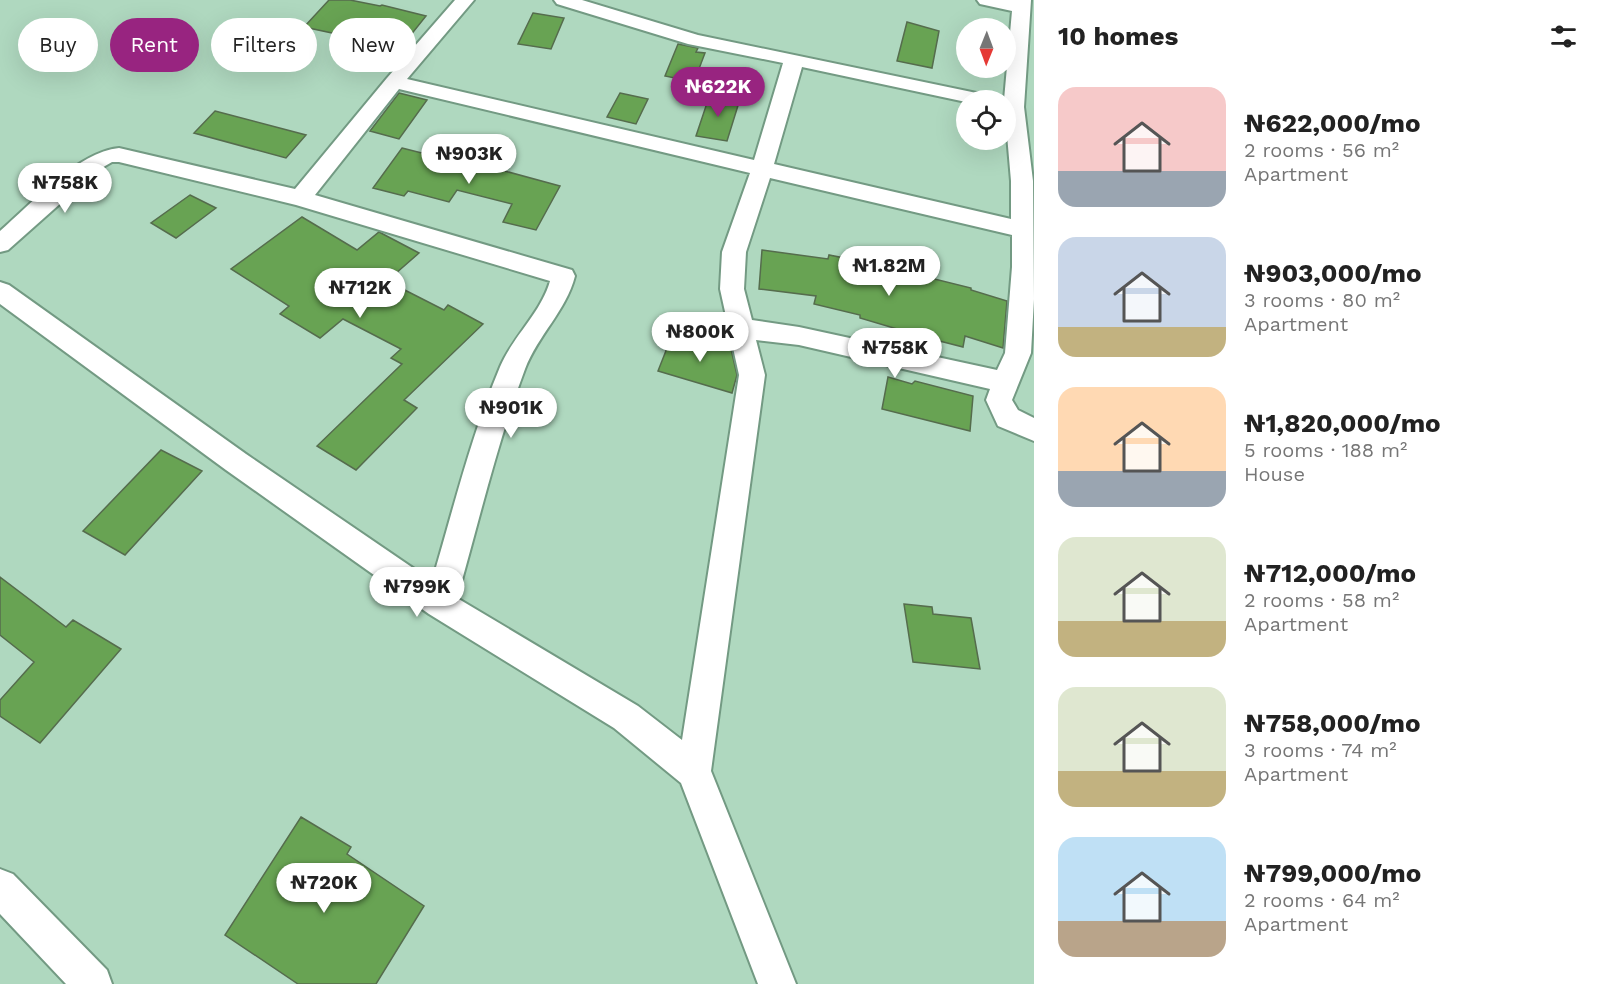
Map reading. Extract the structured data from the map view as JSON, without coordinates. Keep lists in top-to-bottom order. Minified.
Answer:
{"north":"bottom","page":{"heading":"10 homes","chip":["Buy","Rent","Filters","New"],"price":["₦622K","₦903K","₦758K","₦1.82M","₦712K","₦800K","₦758K","₦901K","₦799K","₦720K"],"list":[{"name":"₦622,000/mo","note":"2 rooms · 56 m² · Apartment"},{"name":"₦903,000/mo","note":"3 rooms · 80 m² · Apartment"},{"name":"₦1,820,000/mo","note":"5 rooms · 188 m² · House"},{"name":"₦712,000/mo","note":"2 rooms · 58 m² · Apartment"},{"name":"₦758,000/mo","note":"3 rooms · 74 m² · Apartment"},{"name":"₦799,000/mo","note":"2 rooms · 64 m² · Apartment"}]}}
